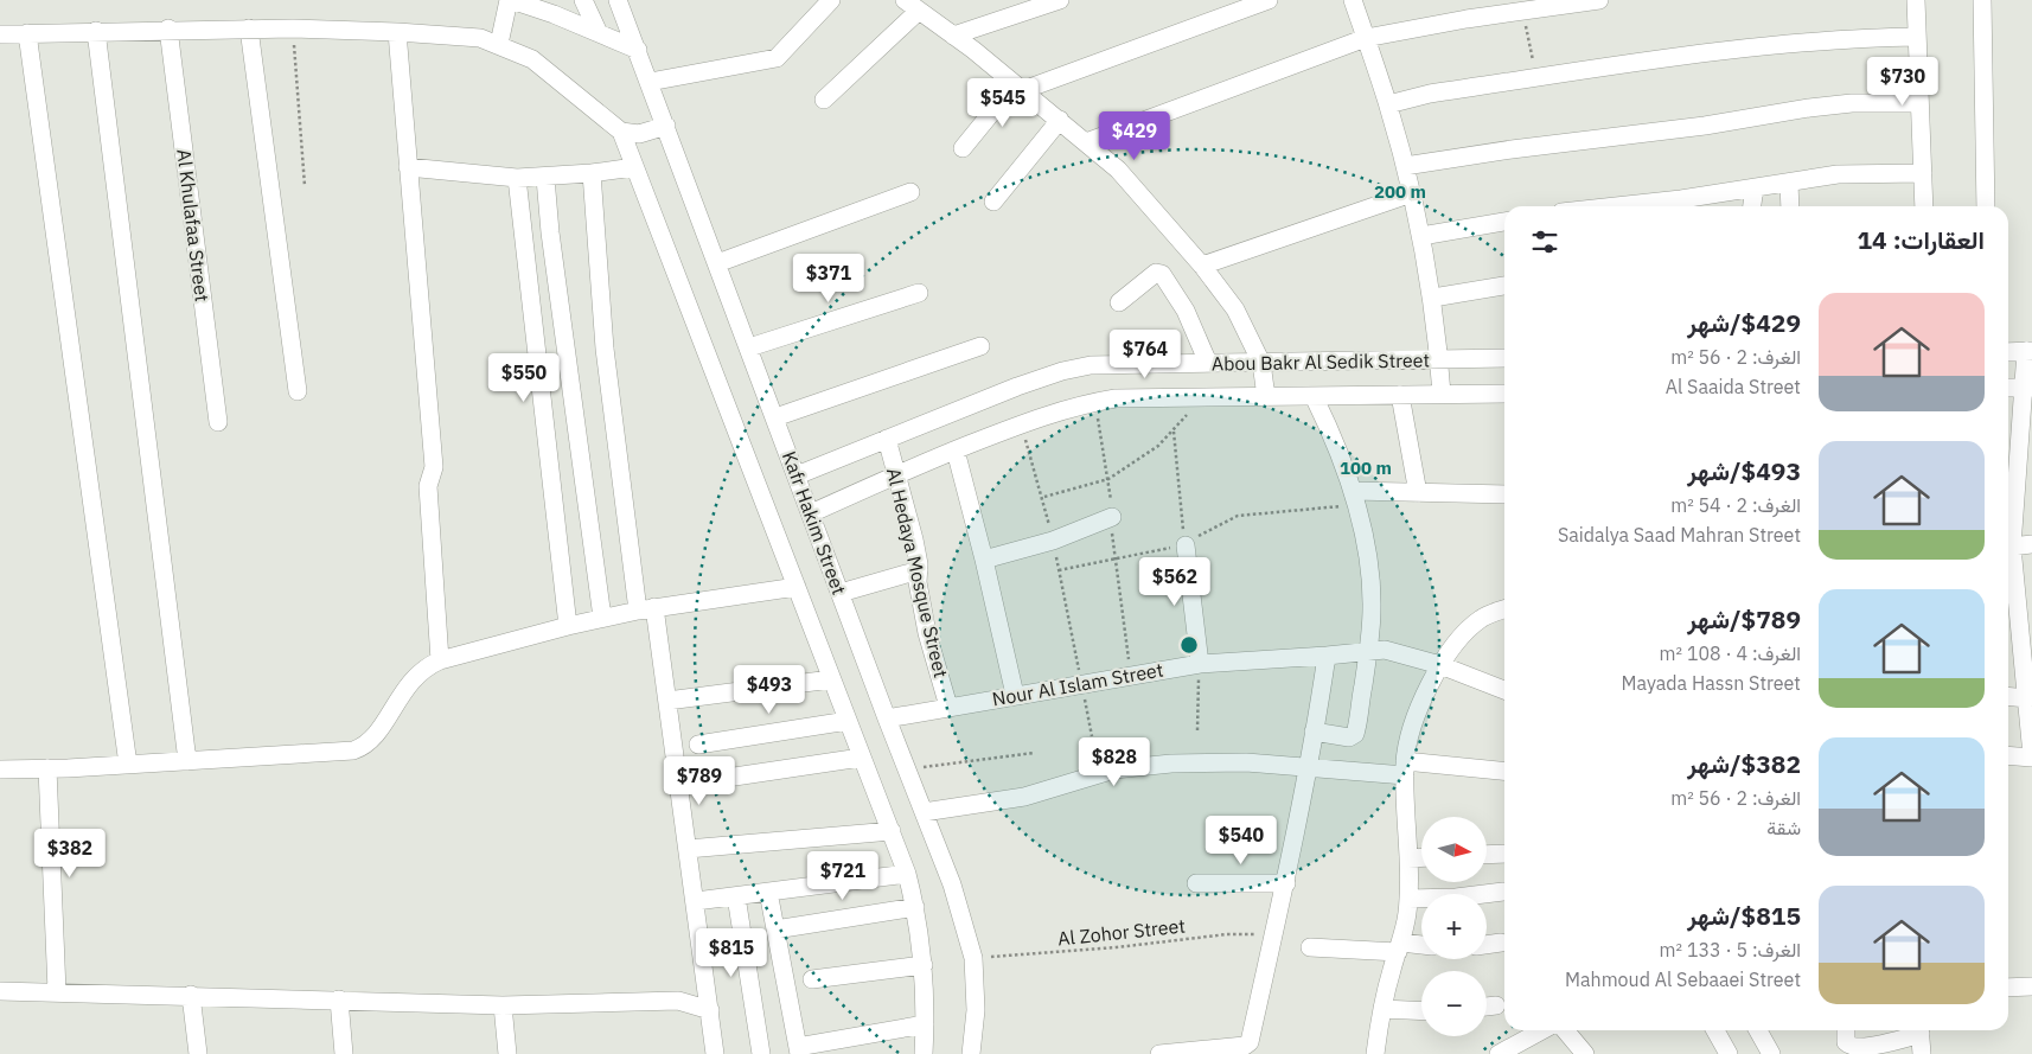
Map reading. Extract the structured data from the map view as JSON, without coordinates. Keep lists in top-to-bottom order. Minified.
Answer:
{"streets":{"street":["Al Khulafaa Street","Abou Bakr Al Sedik Street","Kafr Hakim Street","Al Hedaya Mosque Street","Nour Al Islam Street"],"path":["Al Zohor Street"]},"crossings":[["Abou Bakr Al Sedik Street","Kafr Hakim Street"],["Abou Bakr Al Sedik Street","Al Hedaya Mosque Street"],["Kafr Hakim Street","Nour Al Islam Street"],["Kafr Hakim Street","Al Zohor Street"],["Al Hedaya Mosque Street","Nour Al Islam Street"]],"north":"right","page":{"price":["$730","$545","$429","$371","$764","$550","$562","$493","$828","$789","$540","$382","$721","$815"],"heading":"العقارات: 14","list":[{"name":"$429/شهر","note":"الغرف: 2 · 56 m² · Al Saaida Street"},{"name":"$493/شهر","note":"الغرف: 2 · 54 m² · Saidalya Saad Mahran Street"},{"name":"$789/شهر","note":"الغرف: 4 · 108 m² · Mayada Hassn Street"},{"name":"$382/شهر","note":"الغرف: 2 · 56 m² · شقة"},{"name":"$815/شهر","note":"الغرف: 5 · 133 m² · Mahmoud Al Sebaaei Street"}],"map_buttons":["+","−"]},"rings":["200 m","100 m"]}
